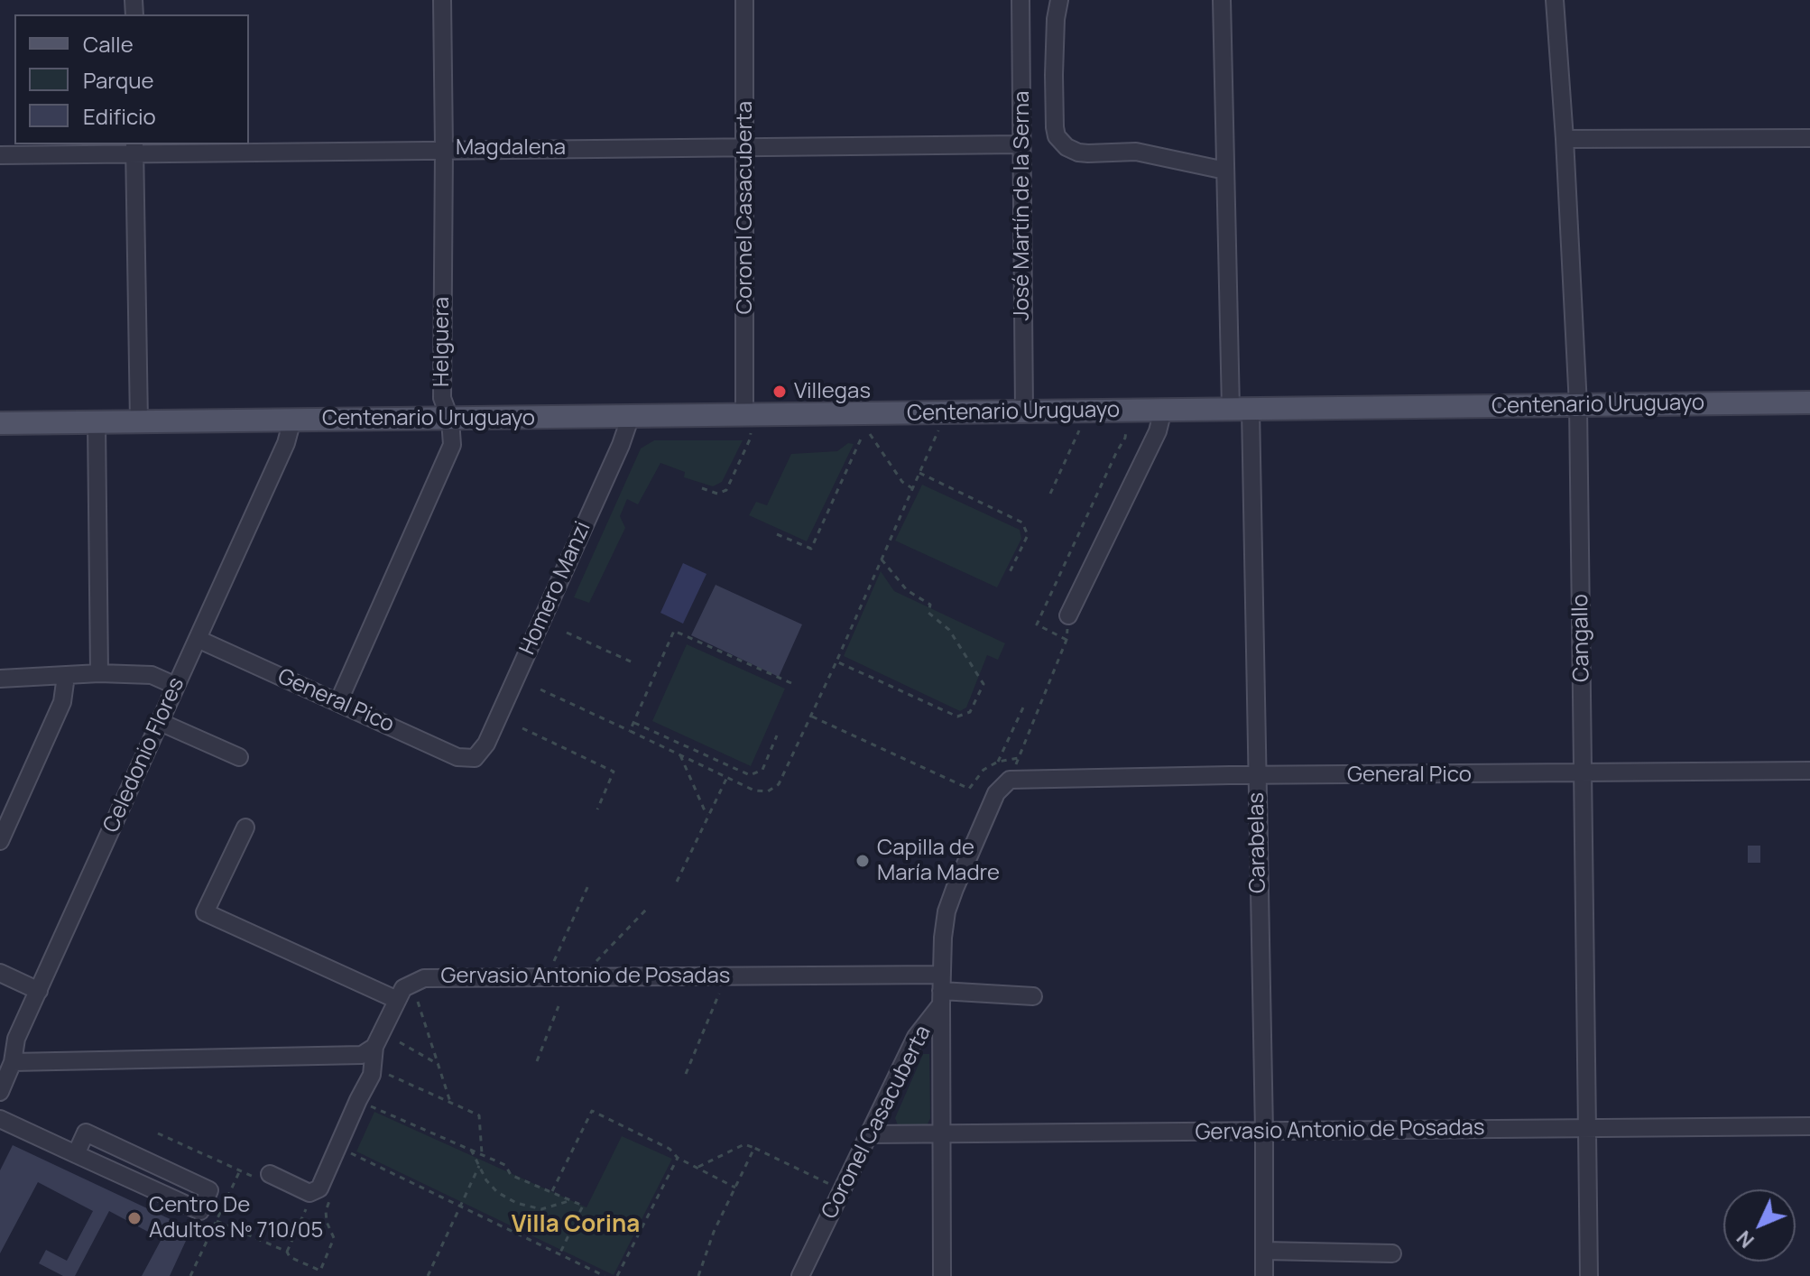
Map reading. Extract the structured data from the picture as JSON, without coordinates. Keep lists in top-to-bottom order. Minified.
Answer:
{"streets":{"main road":["Centenario Uruguayo"],"street":["Magdalena","José Martín de la Serna","Coronel Casacuberta","Helguera","Homero Manzi","Cangallo","General Pico","Celedonio Flores","Carabelas","Gervasio Antonio de Posadas"]},"crossings":[["Magdalena","José Martín de la Serna"],["Magdalena","Coronel Casacuberta"],["Magdalena","Helguera"],["José Martín de la Serna","Centenario Uruguayo"],["Coronel Casacuberta","Centenario Uruguayo"],["Coronel Casacuberta","Gervasio Antonio de Posadas"],["Helguera","Centenario Uruguayo"],["Helguera","General Pico"],["Centenario Uruguayo","Homero Manzi"],["Centenario Uruguayo","Cangallo"],["Centenario Uruguayo","Celedonio Flores"],["Centenario Uruguayo","Carabelas"],["Homero Manzi","General Pico"],["Cangallo","General Pico"],["Cangallo","Gervasio Antonio de Posadas"],["General Pico","Celedonio Flores"],["General Pico","Carabelas"],["Carabelas","Gervasio Antonio de Posadas"]],"districts":["Villa Corina"],"places":["Villegas","Capilla de María Madre","Centro De Adultos Nº 710/05"],"legend":["Calle","Parque","Edificio"],"north":"bottom left"}
